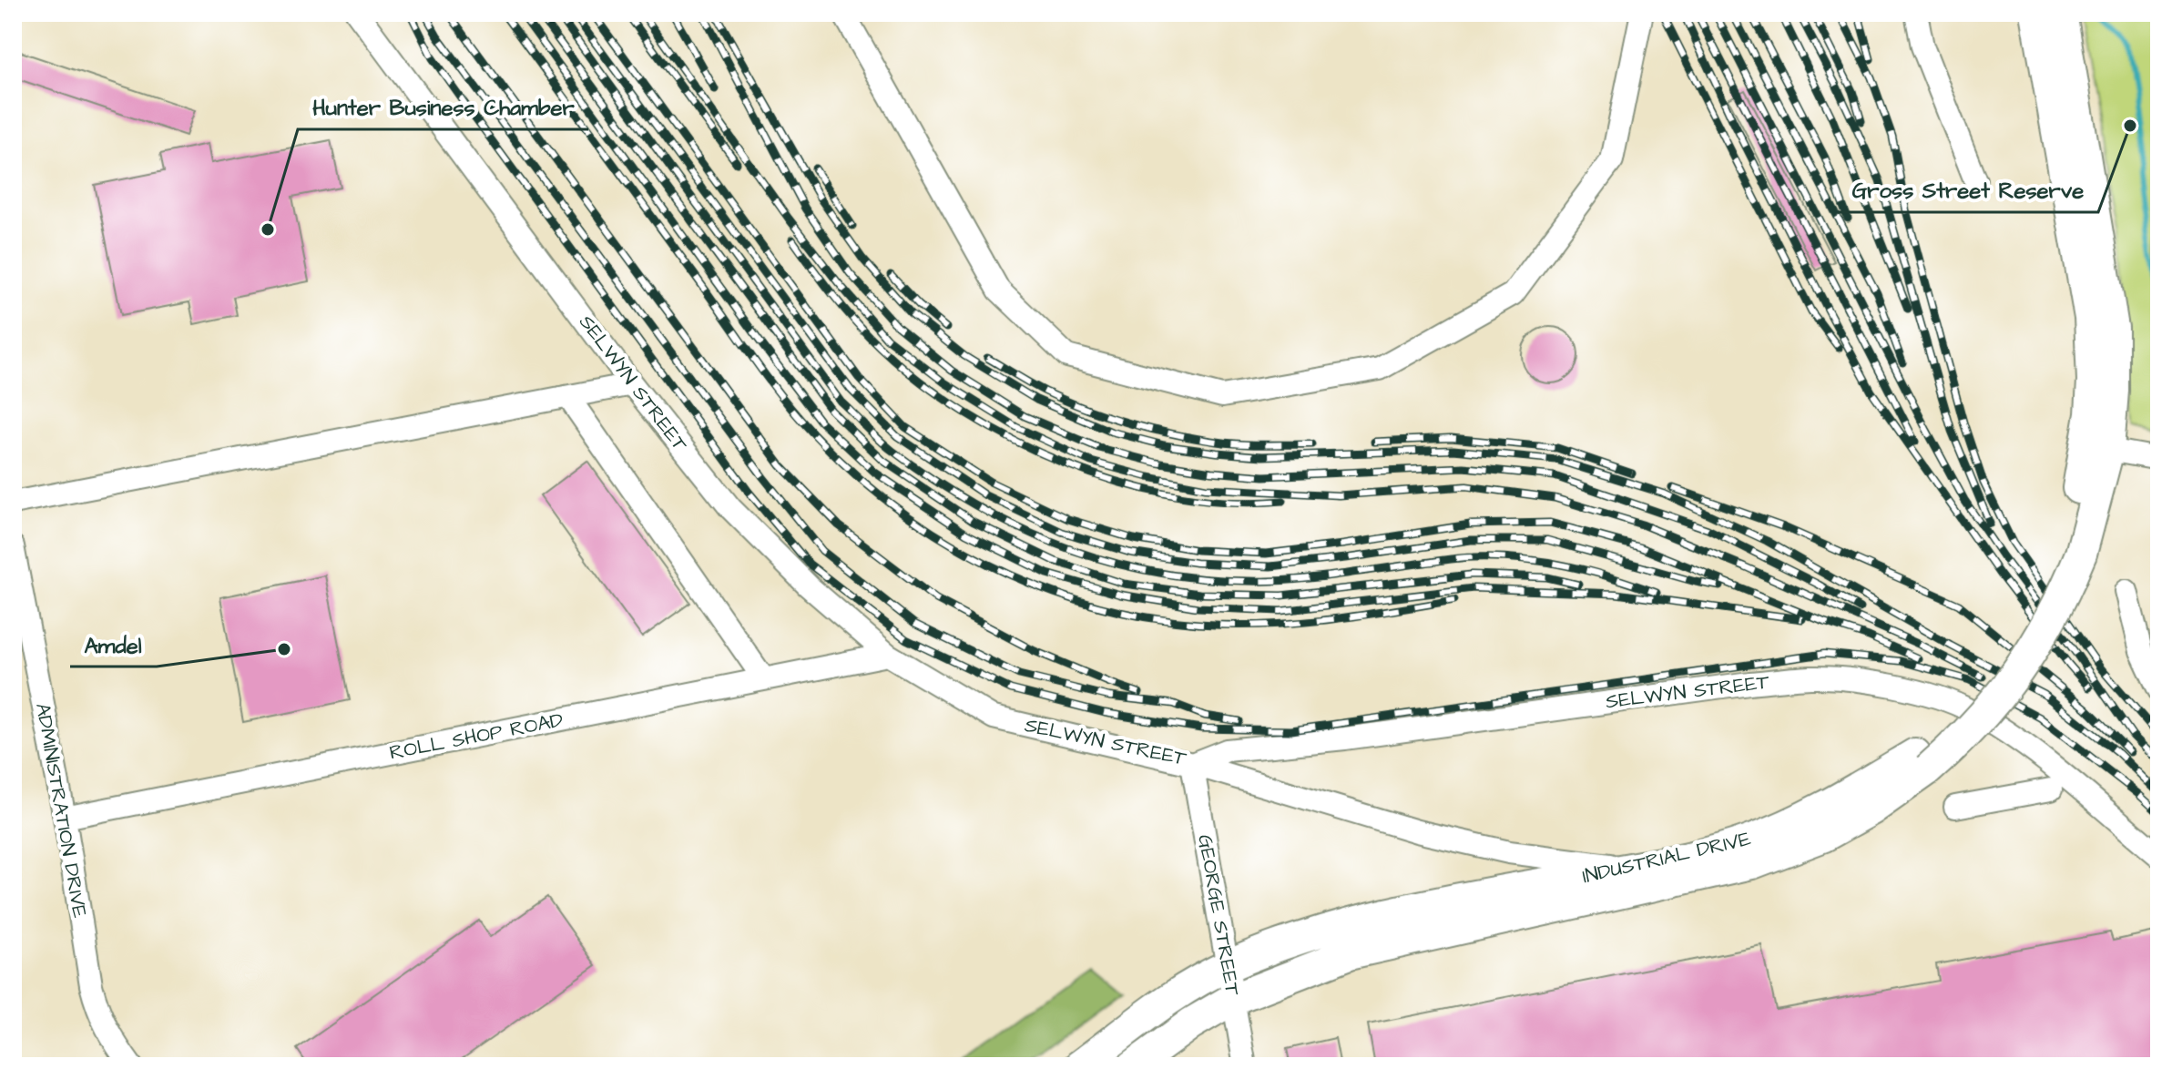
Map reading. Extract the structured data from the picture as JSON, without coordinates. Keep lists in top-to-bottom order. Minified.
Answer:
{"streets":{"highway":["INDUSTRIAL DRIVE"],"street":["SELWYN STREET","ROLL SHOP ROAD","ADMINISTRATION DRIVE","GEORGE STREET"]},"crossings":[["SELWYN STREET","ROLL SHOP ROAD"],["SELWYN STREET","GEORGE STREET"],["ROLL SHOP ROAD","ADMINISTRATION DRIVE"],["INDUSTRIAL DRIVE","GEORGE STREET"]],"places":["Gross Street Reserve","Hunter Business Chamber","Amdel"]}
